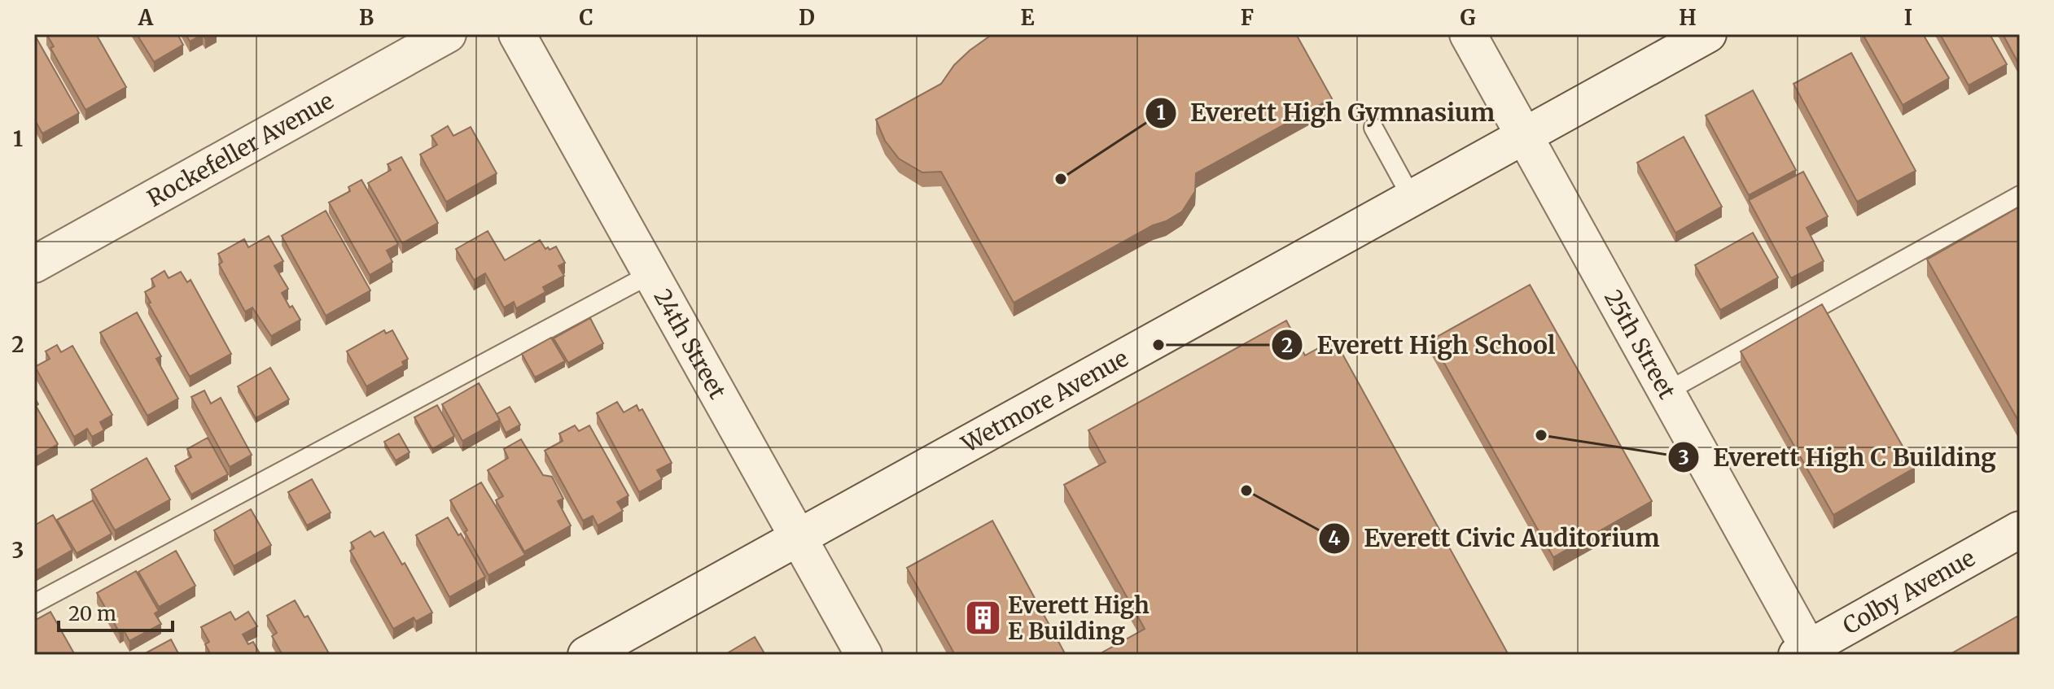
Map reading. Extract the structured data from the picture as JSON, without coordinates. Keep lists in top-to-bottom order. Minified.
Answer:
{"streets":{"street":["Rockefeller Avenue","24th Street","25th Street","Wetmore Avenue","Colby Avenue"]},"crossings":[["24th Street","Wetmore Avenue"],["25th Street","Wetmore Avenue"],["25th Street","Colby Avenue"]],"places":{"other":["Everett High Gymnasium","Everett High School","Everett High C Building","Everett Civic Auditorium"],"building":["Everett High E Building"]},"scale_bar":"20 m","grid":{"columns":["A","B","C","D","E","F","G","H","I"],"rows":["1","2","3"]}}
